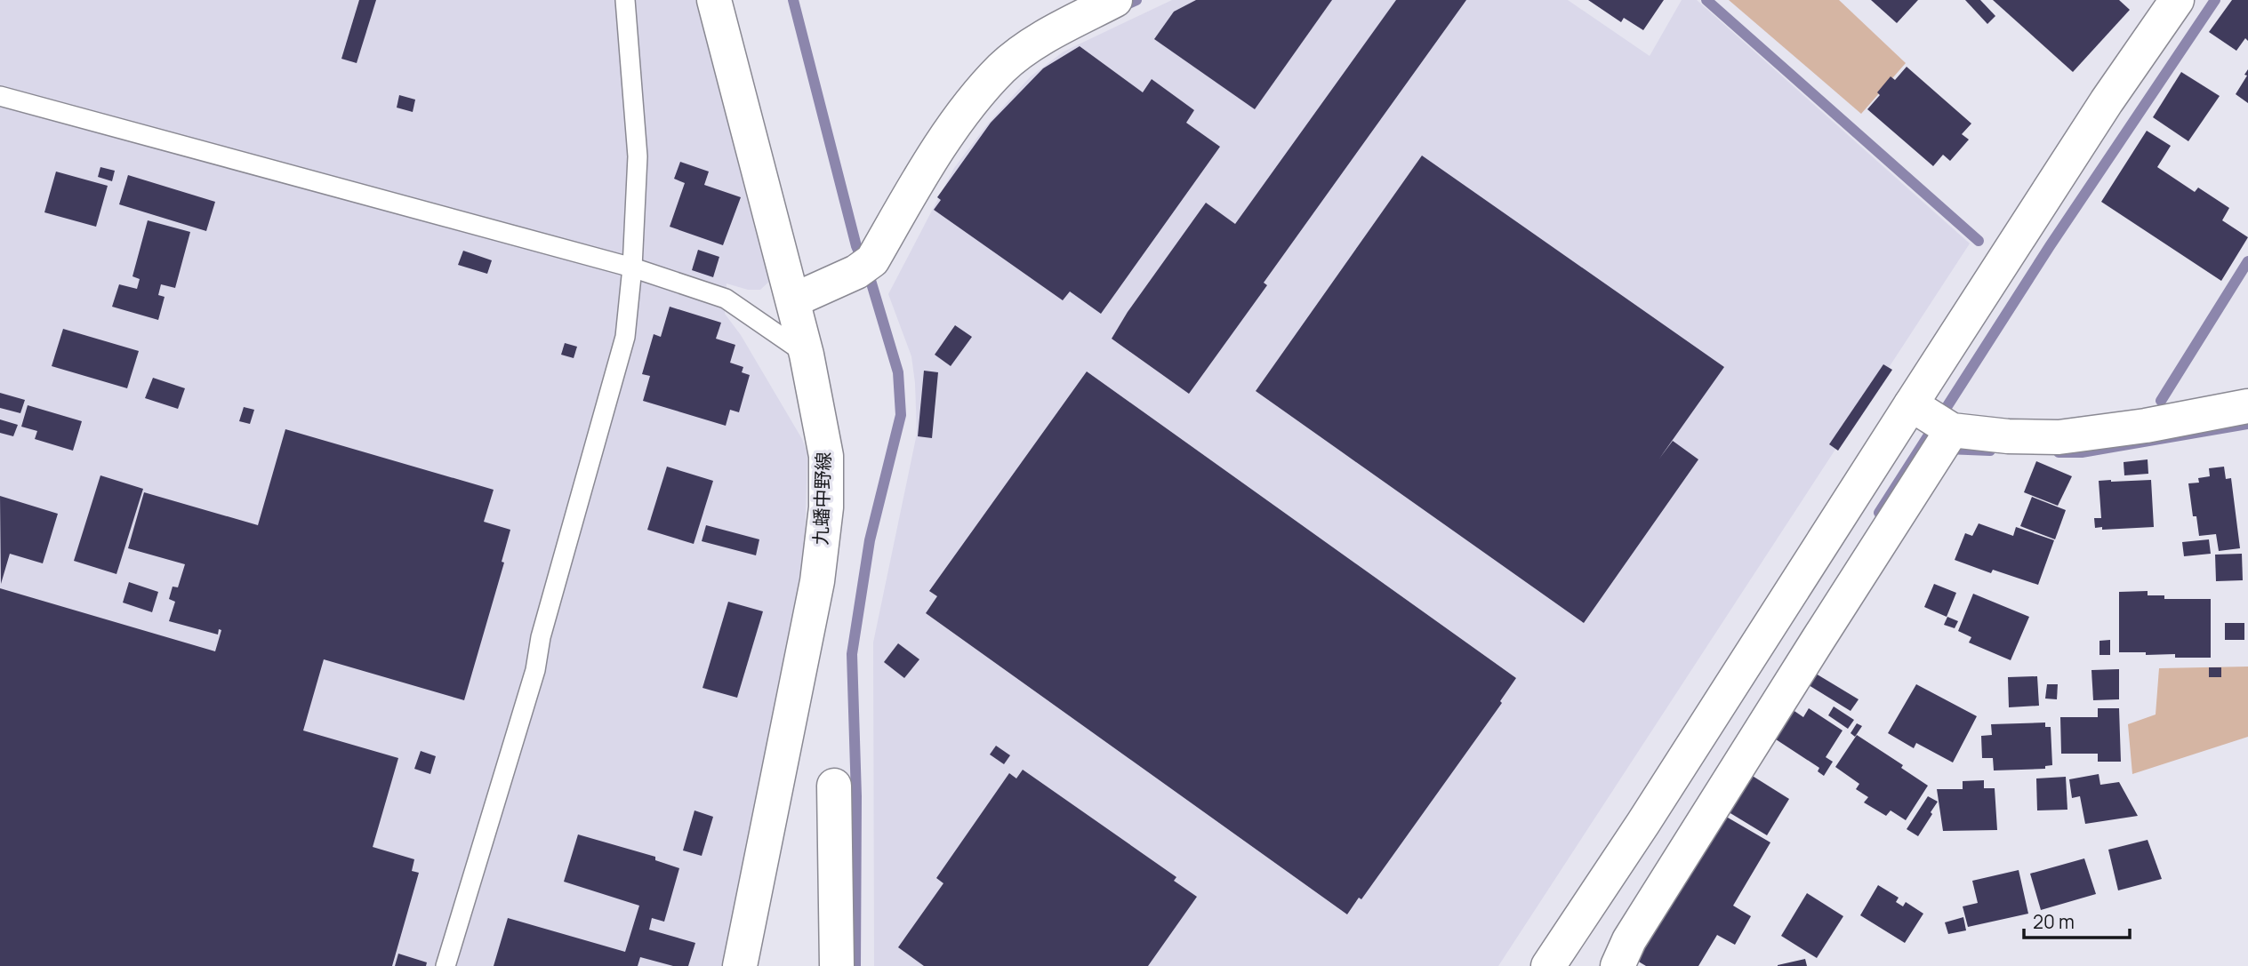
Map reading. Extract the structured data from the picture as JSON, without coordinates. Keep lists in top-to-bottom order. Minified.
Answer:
{"streets":{"street":["九蟠中野線"]},"scale_bar":"20 m"}
